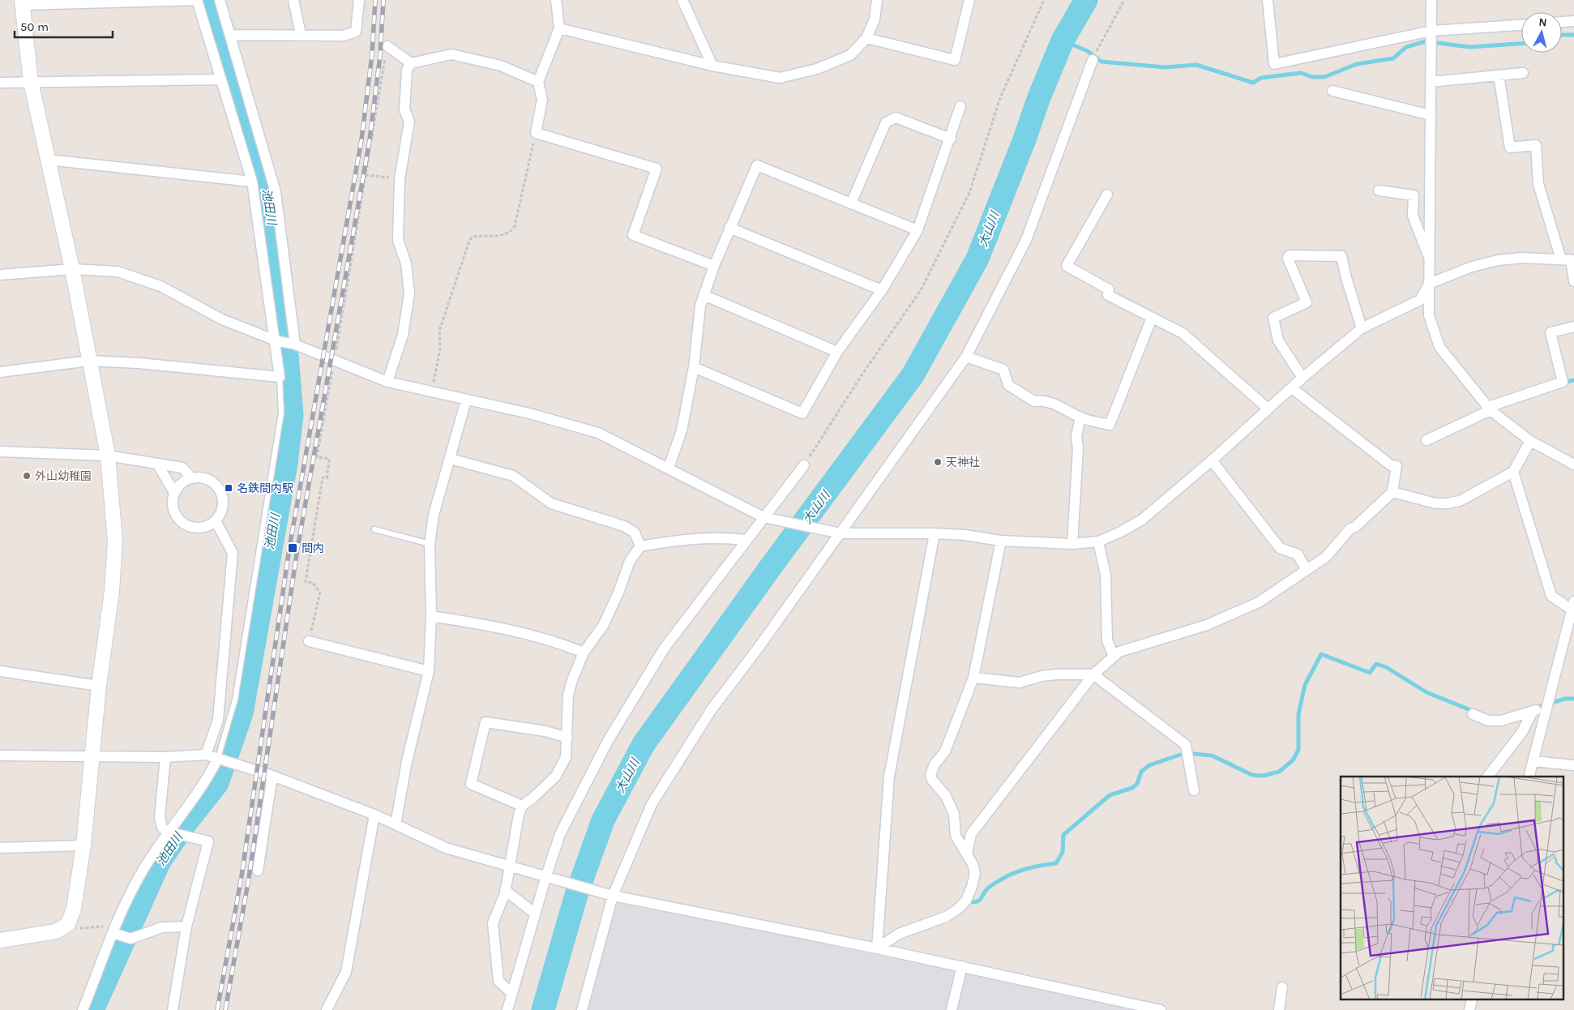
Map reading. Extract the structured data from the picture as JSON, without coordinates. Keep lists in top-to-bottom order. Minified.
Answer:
{"water":["池田川","大山川"],"places":{"other":["天神社","外山幼稚園"],"transit":["名鉄間内駅","間内"]},"scale_bar":"50 m","north":"top"}
